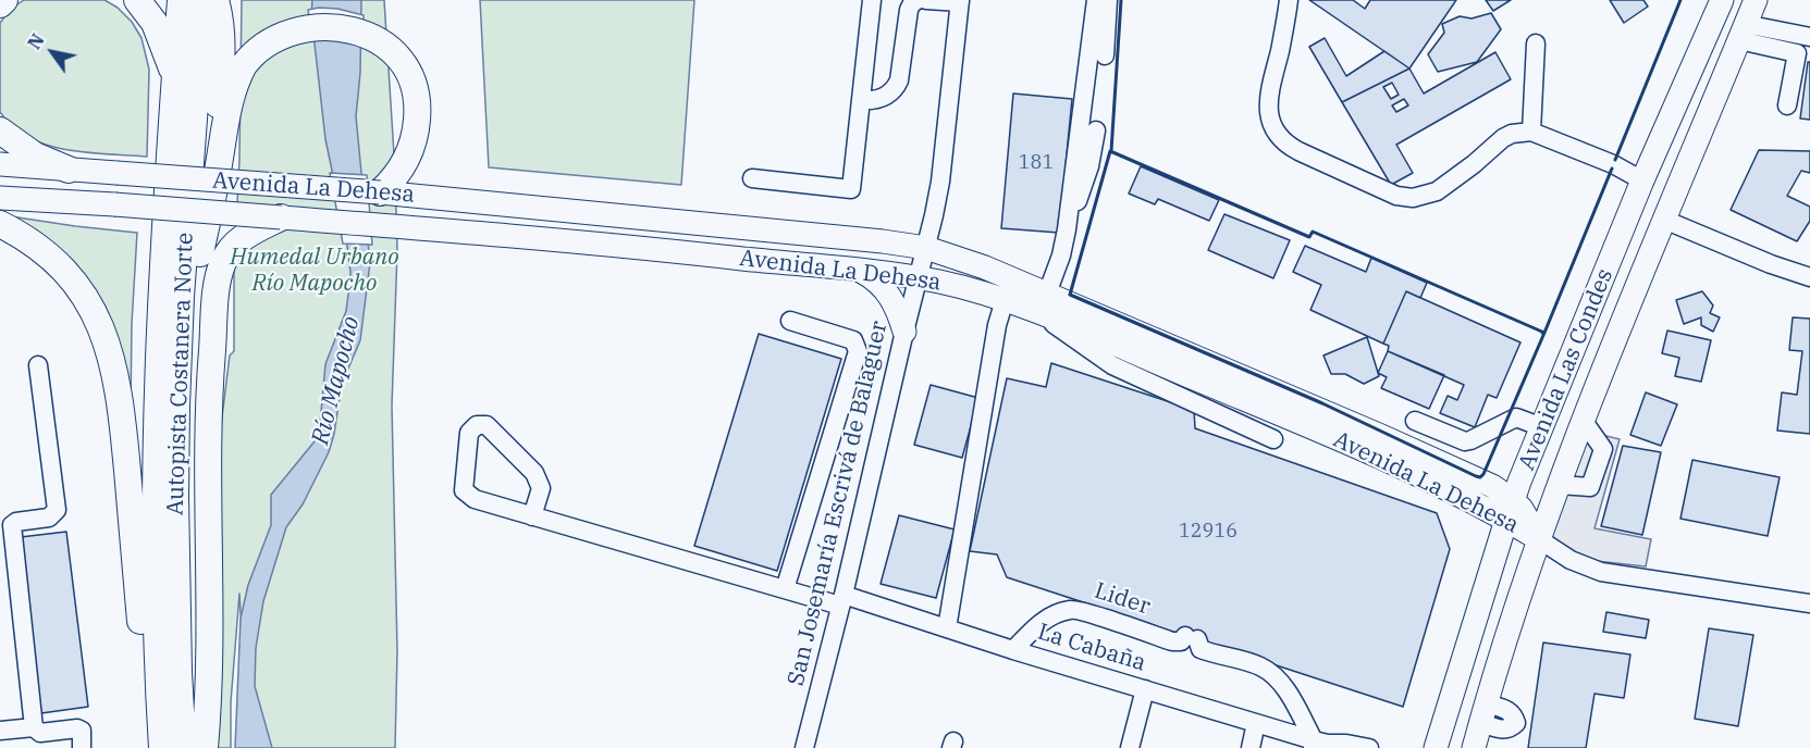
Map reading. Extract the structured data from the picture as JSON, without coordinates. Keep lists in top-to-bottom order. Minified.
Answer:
{"streets":{"highway":["Autopista Costanera Norte"],"main road":["Avenida La Dehesa","Avenida Las Condes"],"street":["San Josemaría Escrivá de Balaguer","Lider","La Cabaña"]},"crossings":[["Avenida La Dehesa","Avenida Las Condes"],["Avenida La Dehesa","San Josemaría Escrivá de Balaguer"],["San Josemaría Escrivá de Balaguer","La Cabaña"],["Lider","La Cabaña"]],"water":["Río Mapocho"],"parks":["Humedal Urbano Río Mapocho"],"house_numbers":["181","12916"],"north":"top left"}
